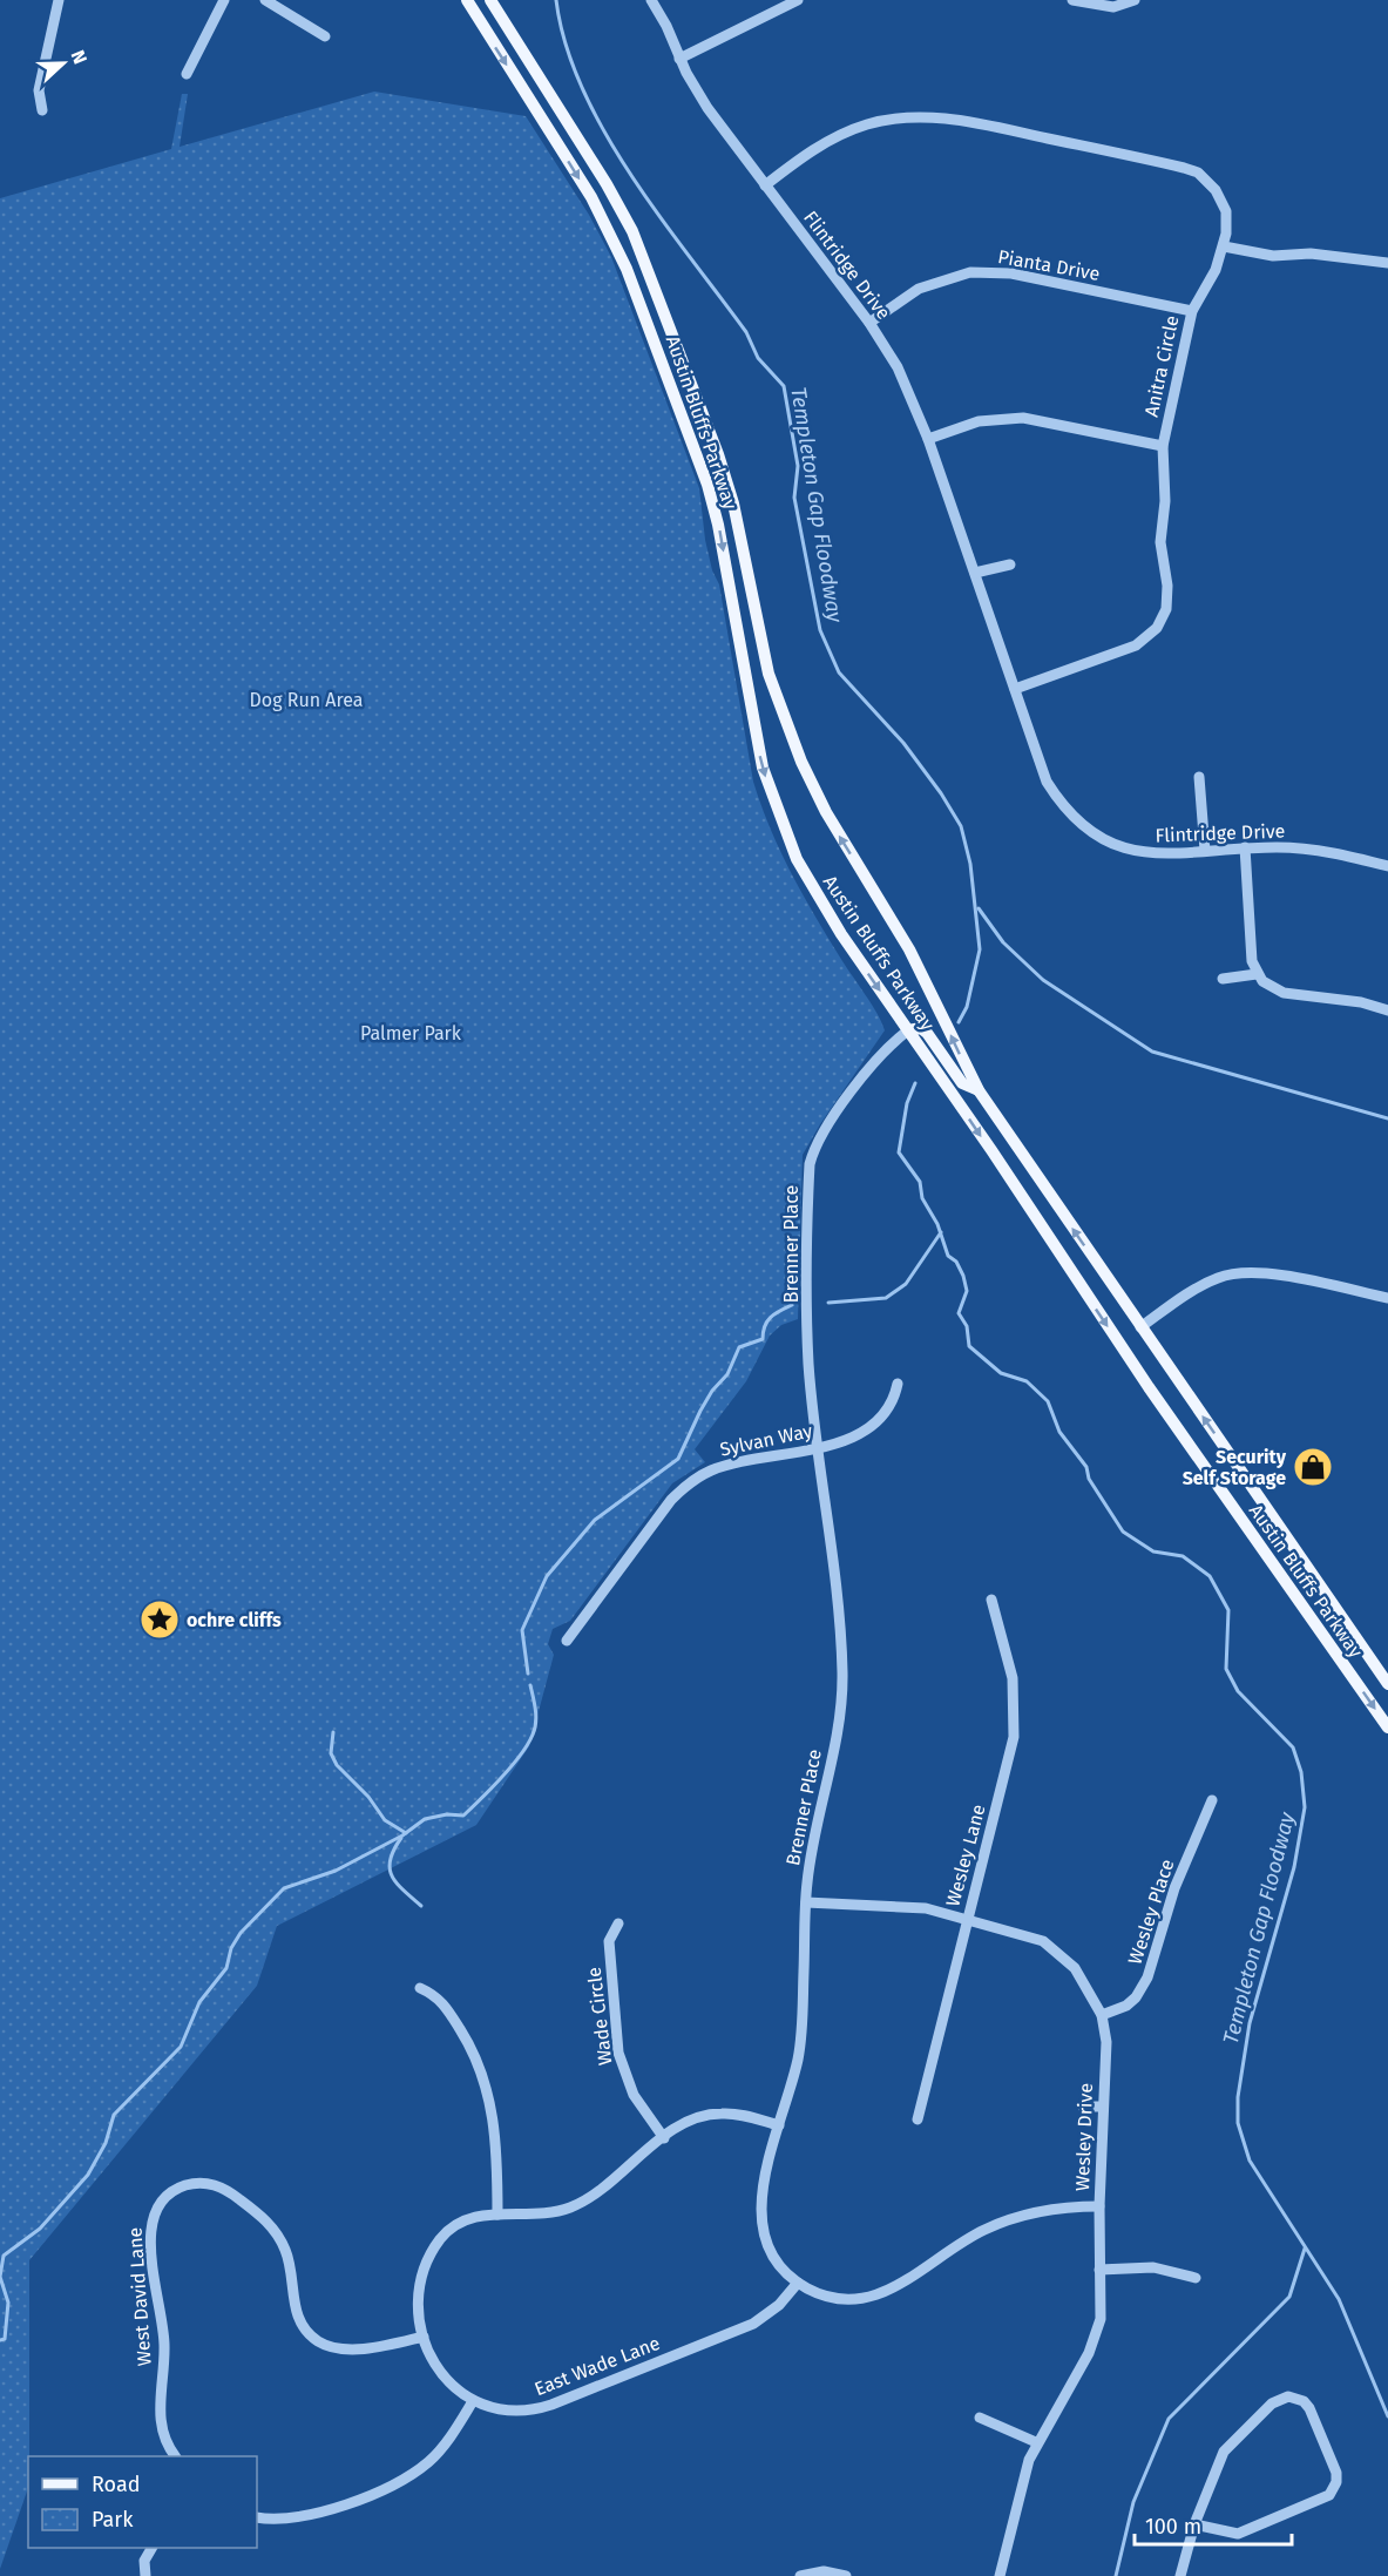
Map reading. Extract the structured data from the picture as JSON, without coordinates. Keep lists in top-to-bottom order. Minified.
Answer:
{"streets":{"main road":["Austin Bluffs Parkway"],"street":["Flintridge Drive","Pianta Drive","Anitra Circle","Brenner Place","Sylvan Way","Wesley Lane","Wesley Place","Wade Circle","Wesley Drive","West David Lane","East Wade Lane"]},"crossings":[["Flintridge Drive","Pianta Drive"],["Flintridge Drive","Anitra Circle"],["Pianta Drive","Anitra Circle"],["Austin Bluffs Parkway","Brenner Place"],["Brenner Place","Sylvan Way"],["Brenner Place","Wesley Drive"],["Brenner Place","East Wade Lane"],["Wesley Lane","Wesley Drive"],["Wesley Place","Wesley Drive"],["West David Lane","East Wade Lane"]],"water":["Templeton Gap Floodway"],"parks":["Dog Run Area","Palmer Park"],"places":{"shop":["Security Self Storage"],"place":["ochre cliffs"]},"legend":["Road","Park"],"scale_bar":"100 m","north":"right"}
